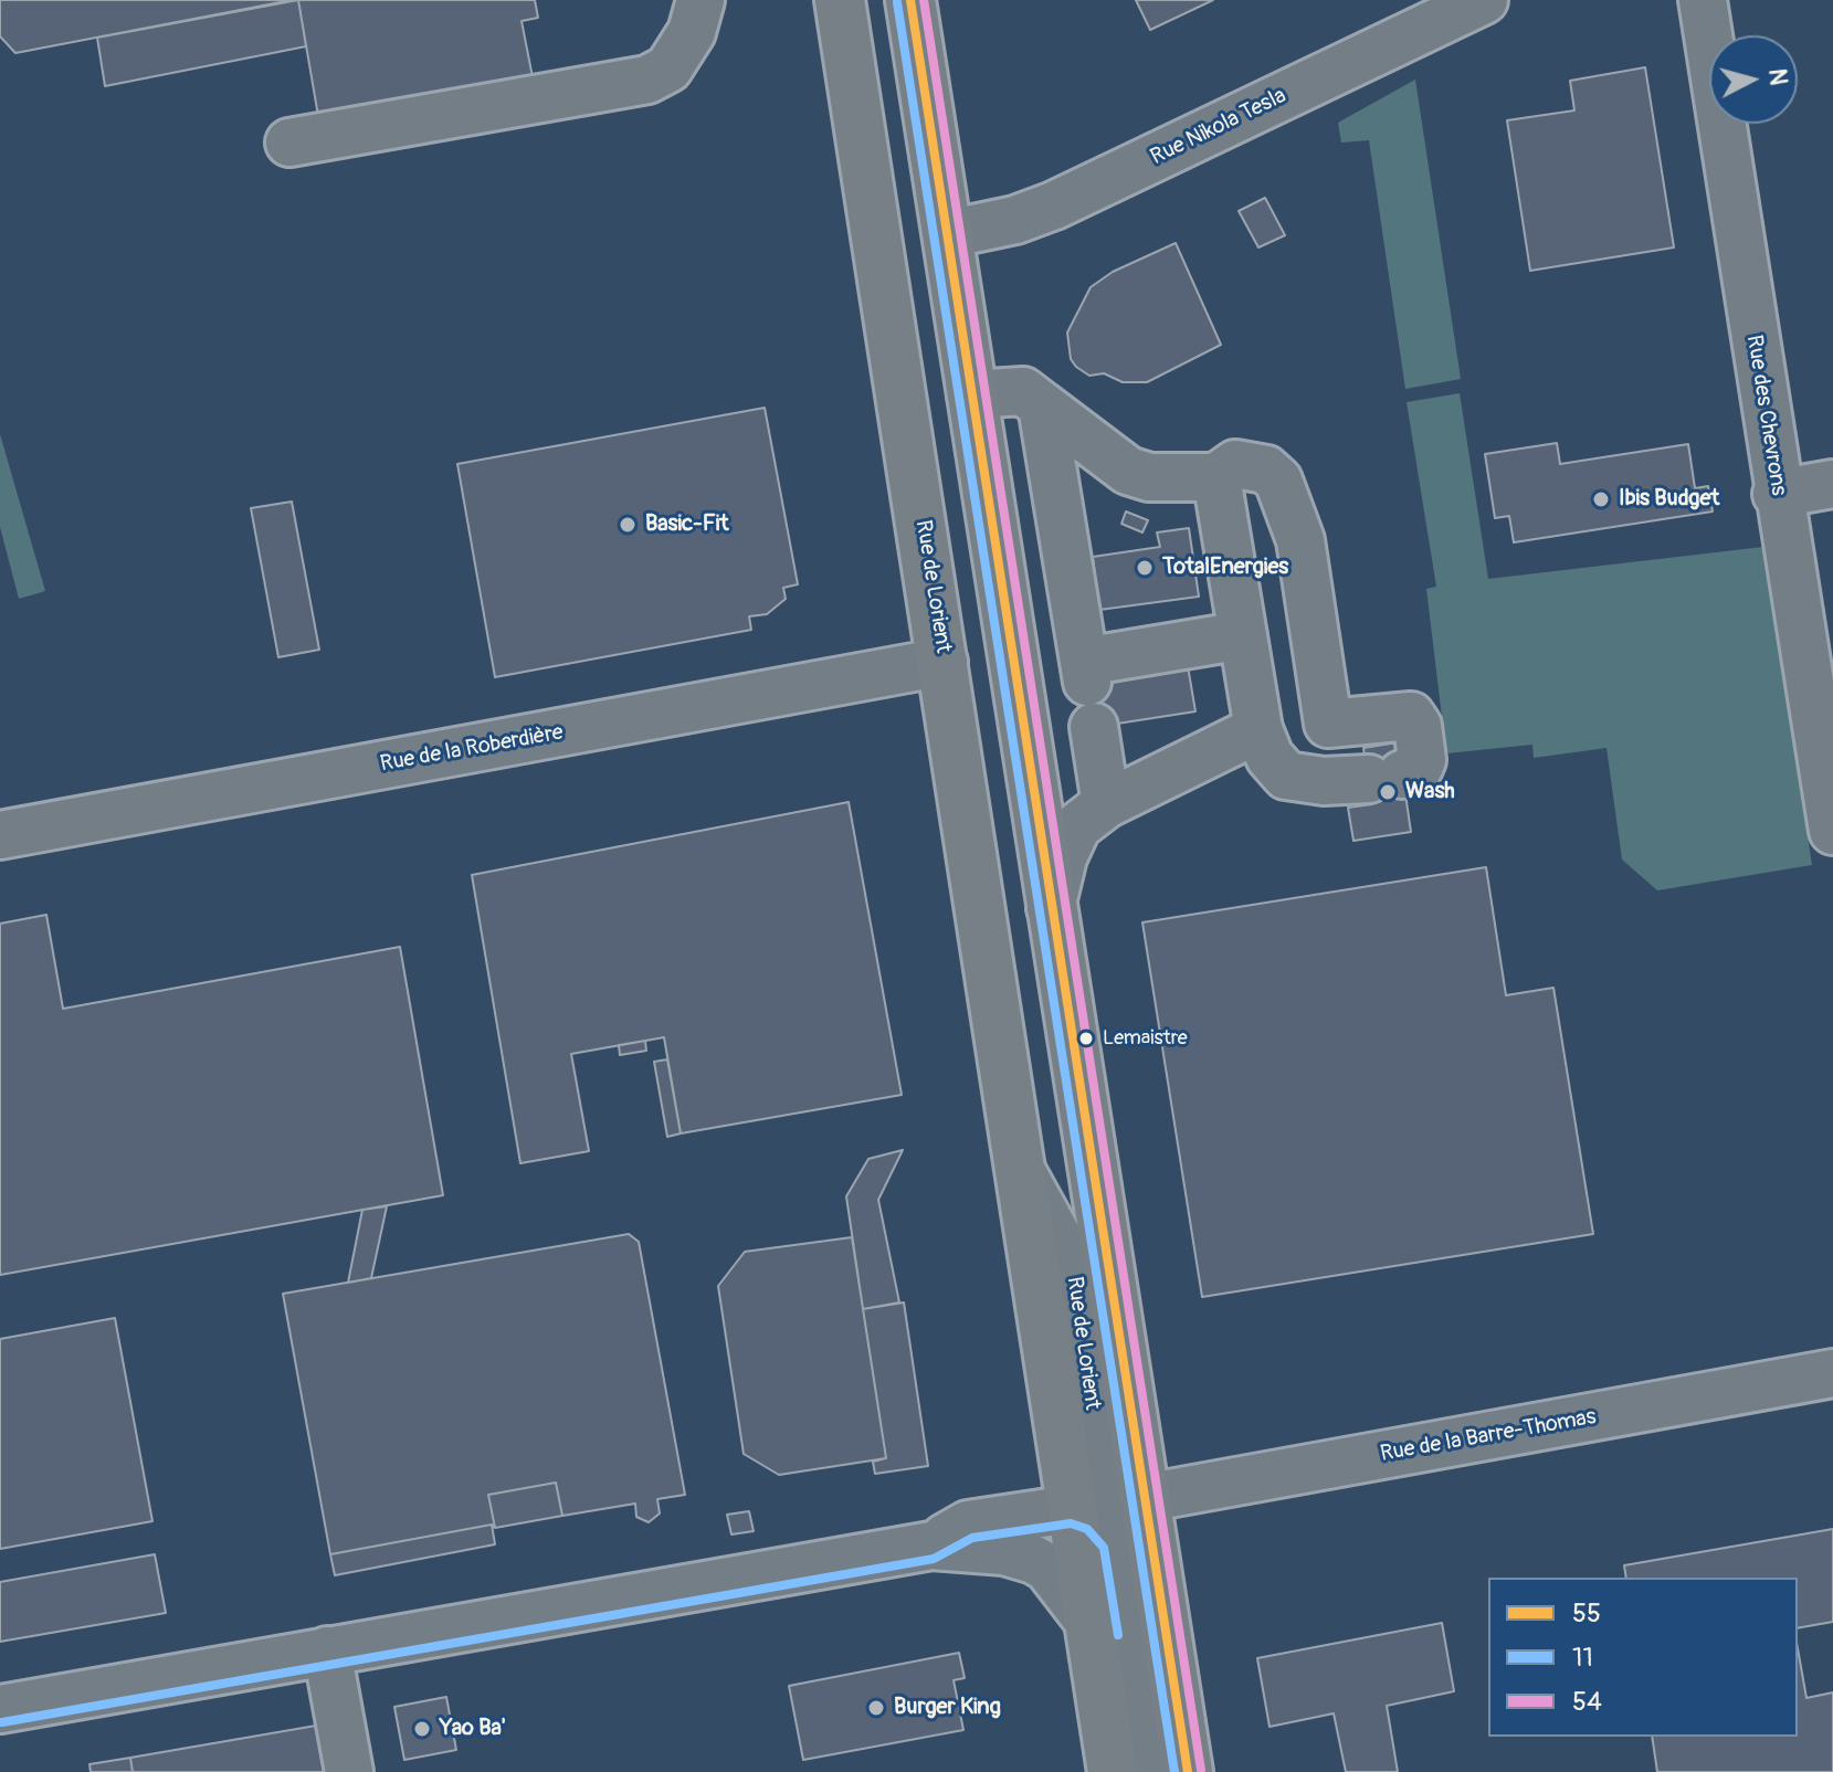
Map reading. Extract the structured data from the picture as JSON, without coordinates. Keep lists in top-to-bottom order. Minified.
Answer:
{"streets":{"main road":["Rue de Lorient"],"street":["Rue Nikola Tesla","Rue des Chevrons","Rue de la Roberdière","Rue de la Barre-Thomas"]},"crossings":[["Rue Nikola Tesla","Rue de Lorient"],["Rue de Lorient","Rue de la Roberdière"],["Rue de Lorient","Rue de la Barre-Thomas"]],"places":["Ibis Budget","Basic-Fit","TotalEnergies","Wash","Lemaistre","Burger King","Yao Ba'"],"lines":["transit line 55","transit line 54","transit line 11"],"legend":["55","11","54"],"north":"right"}
